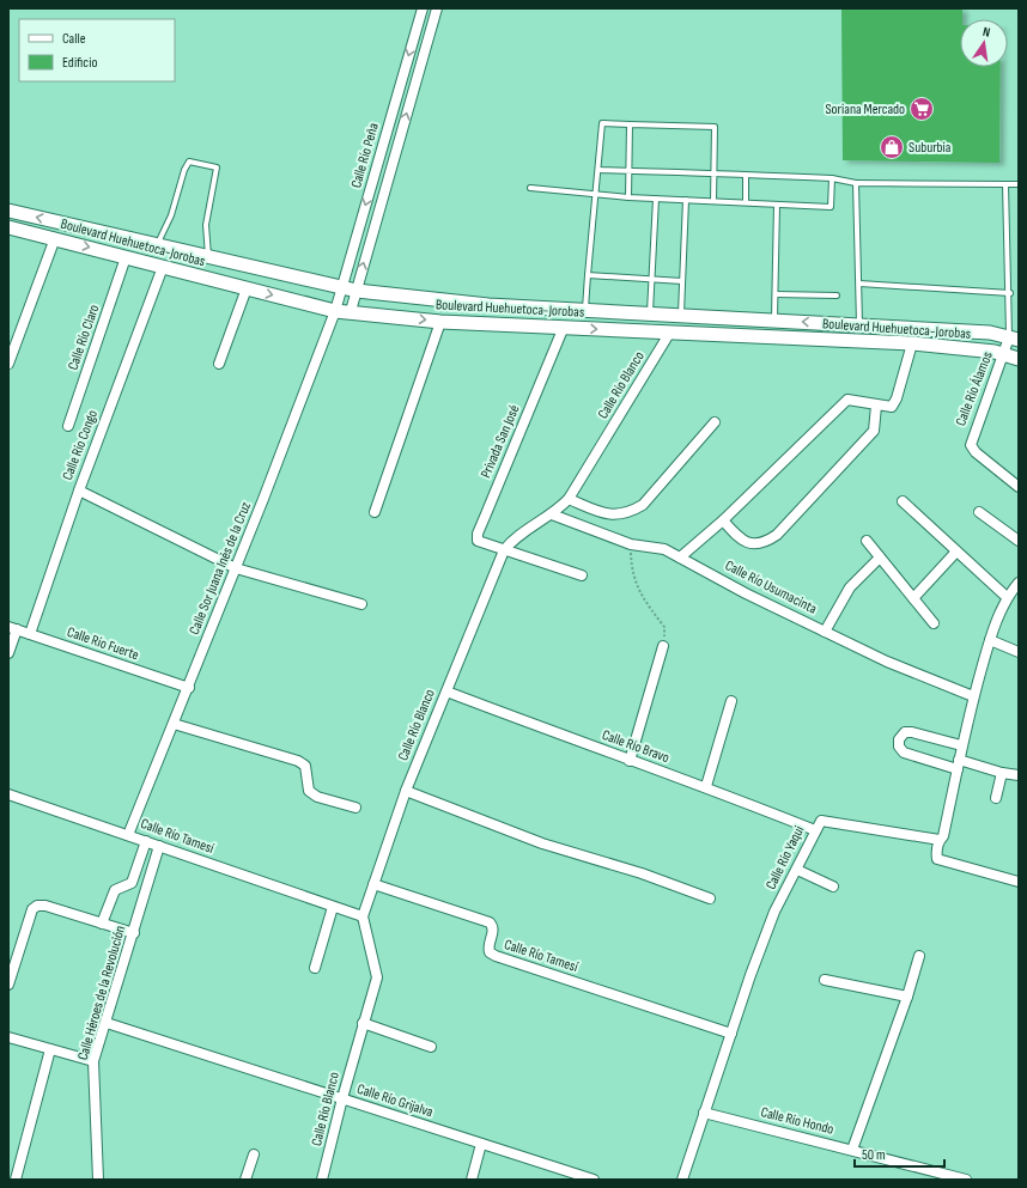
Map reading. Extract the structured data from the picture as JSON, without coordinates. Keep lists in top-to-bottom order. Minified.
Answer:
{"streets":{"main road":["Boulevard Huehuetoca-Jorobas"],"street":["Calle Río Peña","Calle Río Claro","Calle Río Blanco","Calle Río Álamos","Privada San José","Calle Río Congo","Calle Sor Juana Inés de la Cruz","Calle Río Usumacinta","Calle Río Fuerte","Calle Río Bravo","Calle Río Tamesí","Calle Río Yaqui","Calle Héroes de la Revolución","Calle Río Grijalva","Calle Río Hondo"]},"crossings":[["Calle Río Peña","Boulevard Huehuetoca-Jorobas"],["Calle Río Peña","Calle Sor Juana Inés de la Cruz"],["Boulevard Huehuetoca-Jorobas","Calle Río Claro"],["Boulevard Huehuetoca-Jorobas","Calle Río Blanco"],["Boulevard Huehuetoca-Jorobas","Calle Río Álamos"],["Boulevard Huehuetoca-Jorobas","Privada San José"],["Boulevard Huehuetoca-Jorobas","Calle Río Congo"],["Boulevard Huehuetoca-Jorobas","Calle Sor Juana Inés de la Cruz"],["Calle Río Blanco","Privada San José"],["Calle Río Blanco","Calle Río Usumacinta"],["Calle Río Blanco","Calle Río Bravo"],["Calle Río Blanco","Calle Río Tamesí"],["Calle Río Blanco","Calle Río Grijalva"],["Calle Río Congo","Calle Río Fuerte"],["Calle Sor Juana Inés de la Cruz","Calle Río Fuerte"],["Calle Sor Juana Inés de la Cruz","Calle Río Tamesí"],["Calle Río Bravo","Calle Río Yaqui"],["Calle Río Tamesí","Calle Río Yaqui"],["Calle Río Tamesí","Calle Héroes de la Revolución"],["Calle Río Yaqui","Calle Río Hondo"],["Calle Héroes de la Revolución","Calle Río Grijalva"]],"places":{"supermarket":["Soriana Mercado"],"shop":["Suburbia"]},"legend":["Calle","Edificio"],"scale_bar":"50 m","north":"top"}
